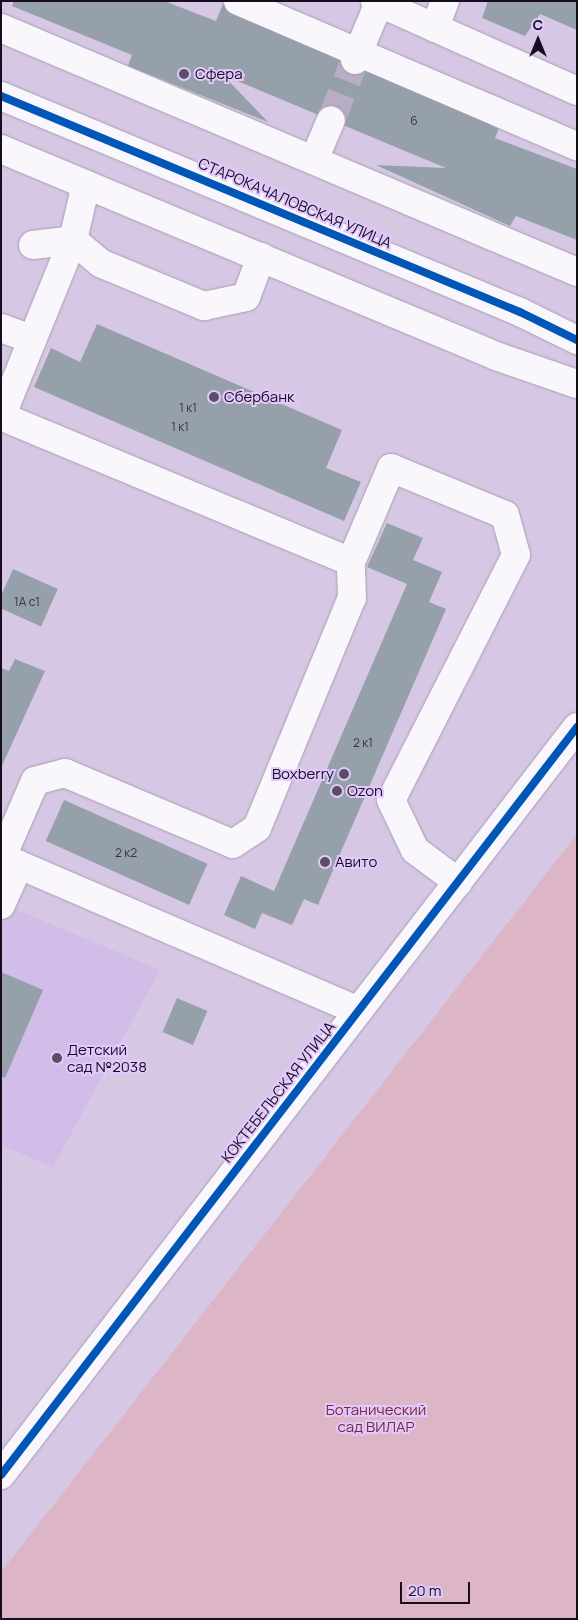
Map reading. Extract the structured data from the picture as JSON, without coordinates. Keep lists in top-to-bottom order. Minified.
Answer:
{"streets":{"street":["СТАРОКАЧАЛОВСКАЯ УЛИЦА","КОКТЕБЕЛЬСКАЯ УЛИЦА"]},"parks":["Ботанический сад ВИЛАР"],"places":["Сфера","Сбербанк","Boxberry","Ozon","Авито","Детский сад №2038"],"house_numbers":["6","1 к1","1 к1","1А с1","2 к1","2 к2"],"scale_bar":"20 m","north":"top"}
